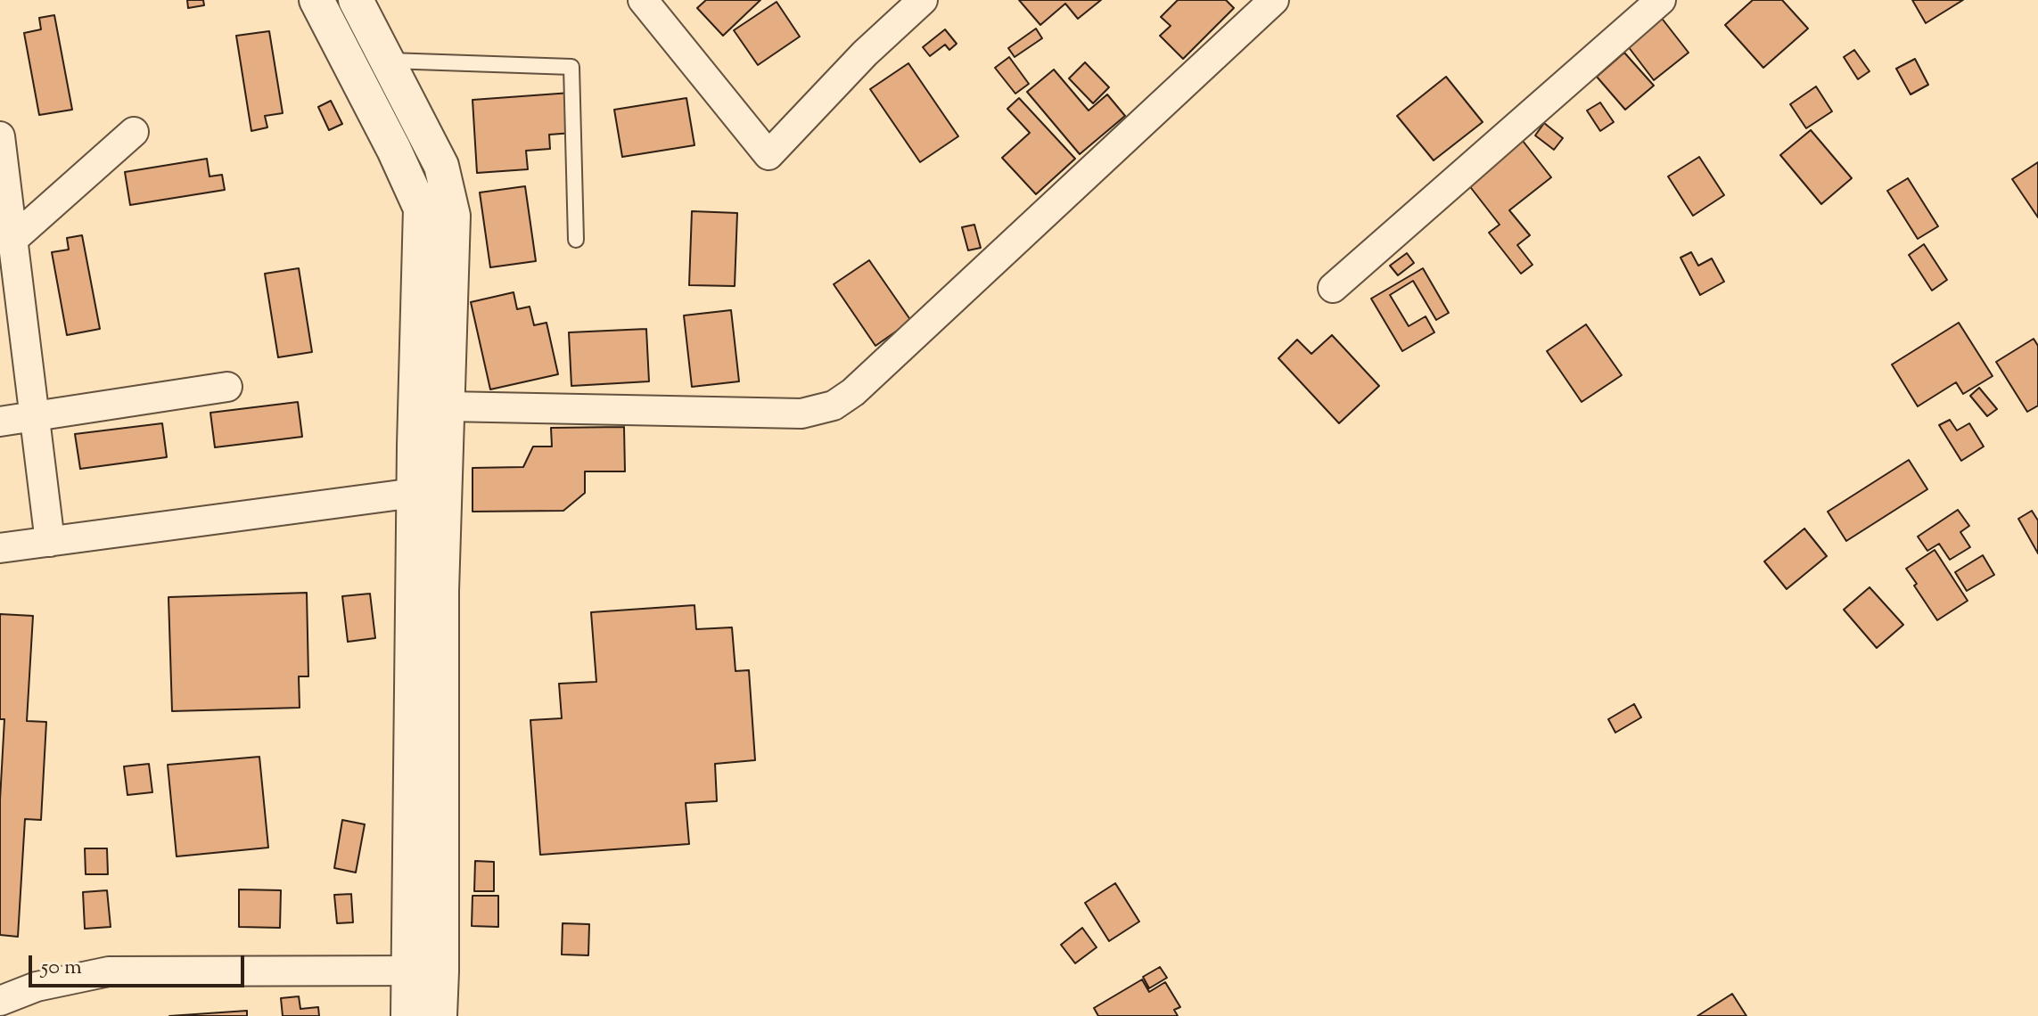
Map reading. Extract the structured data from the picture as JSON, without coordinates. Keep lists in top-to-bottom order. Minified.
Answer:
{"scale_bar":"50 m"}
